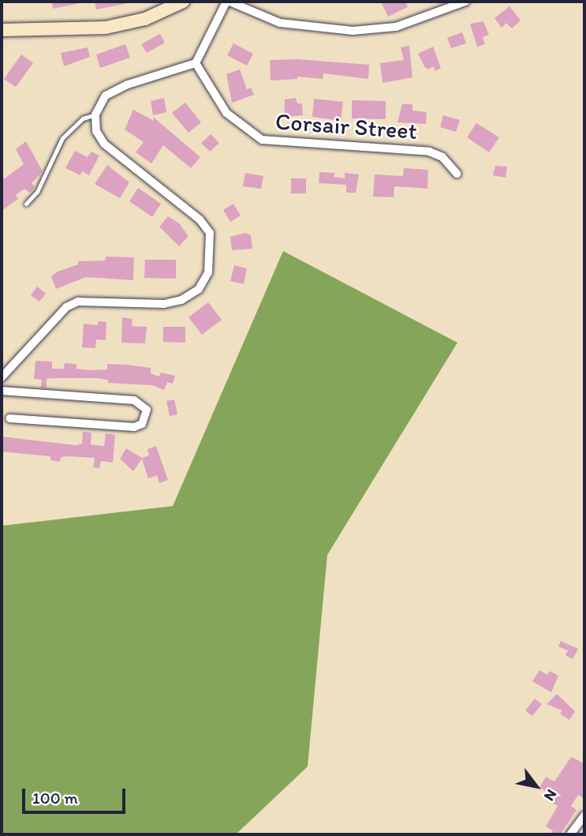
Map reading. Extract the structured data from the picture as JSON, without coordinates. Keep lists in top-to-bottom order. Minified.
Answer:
{"streets":{"street":["Corsair Street"]},"scale_bar":"100 m","north":"bottom right"}
